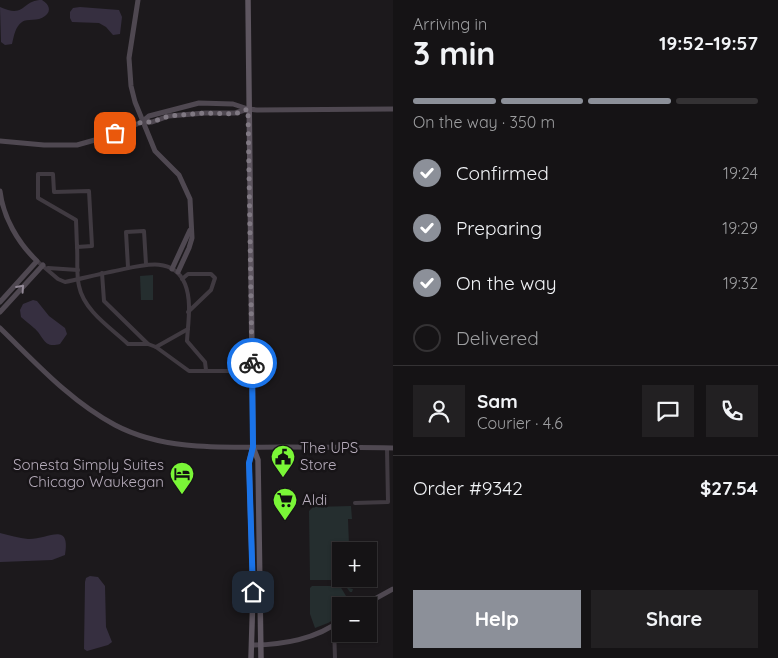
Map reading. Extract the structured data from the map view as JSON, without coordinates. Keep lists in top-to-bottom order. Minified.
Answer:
{"places":{"public building":["The UPS Store"],"hotel":["Sonesta Simply Suites Chicago Waukegan"],"supermarket":["Aldi"]},"page":{"heading":["3 min","Arriving in","19:52–19:57"],"panel":["Sam","Courier · 4.6","Order #9342","$27.54"],"bar":"On the way · 350 m","list":[["Confirmed","19:24"],["Preparing","19:29"],["On the way","19:32"],"Delivered"],"map_buttons":["+","−"],"buttons":["Help","Share"]}}
